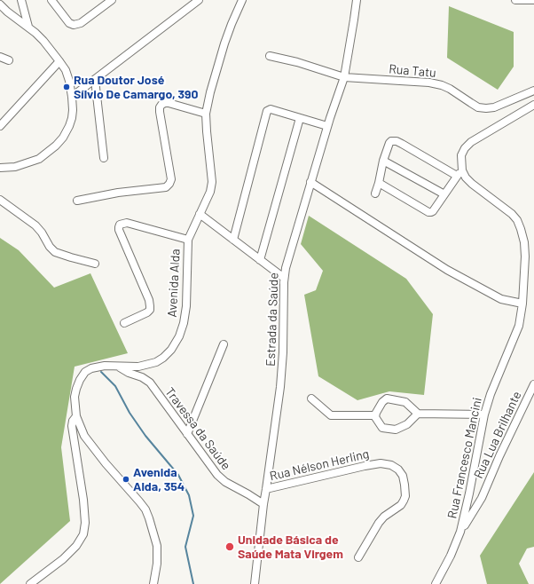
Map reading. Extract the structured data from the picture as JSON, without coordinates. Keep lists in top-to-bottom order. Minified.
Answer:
{"streets":{"street":["Rua Tatu","Avenida Alda","Estrada da Saúde","Travessa da Saúde","Rua Lua Brilhante","Rua Francesco Mancini","Rua Nélson Herling"]},"crossings":[["Rua Tatu","Estrada da Saúde"],["Avenida Alda","Travessa da Saúde"],["Estrada da Saúde","Travessa da Saúde"],["Estrada da Saúde","Rua Nélson Herling"],["Rua Lua Brilhante","Rua Francesco Mancini"]],"places":["Rua Doutor José Sílvio De Camargo, 390","Avenida Alda, 354","Unidade Básica de Saúde Mata Virgem"]}
